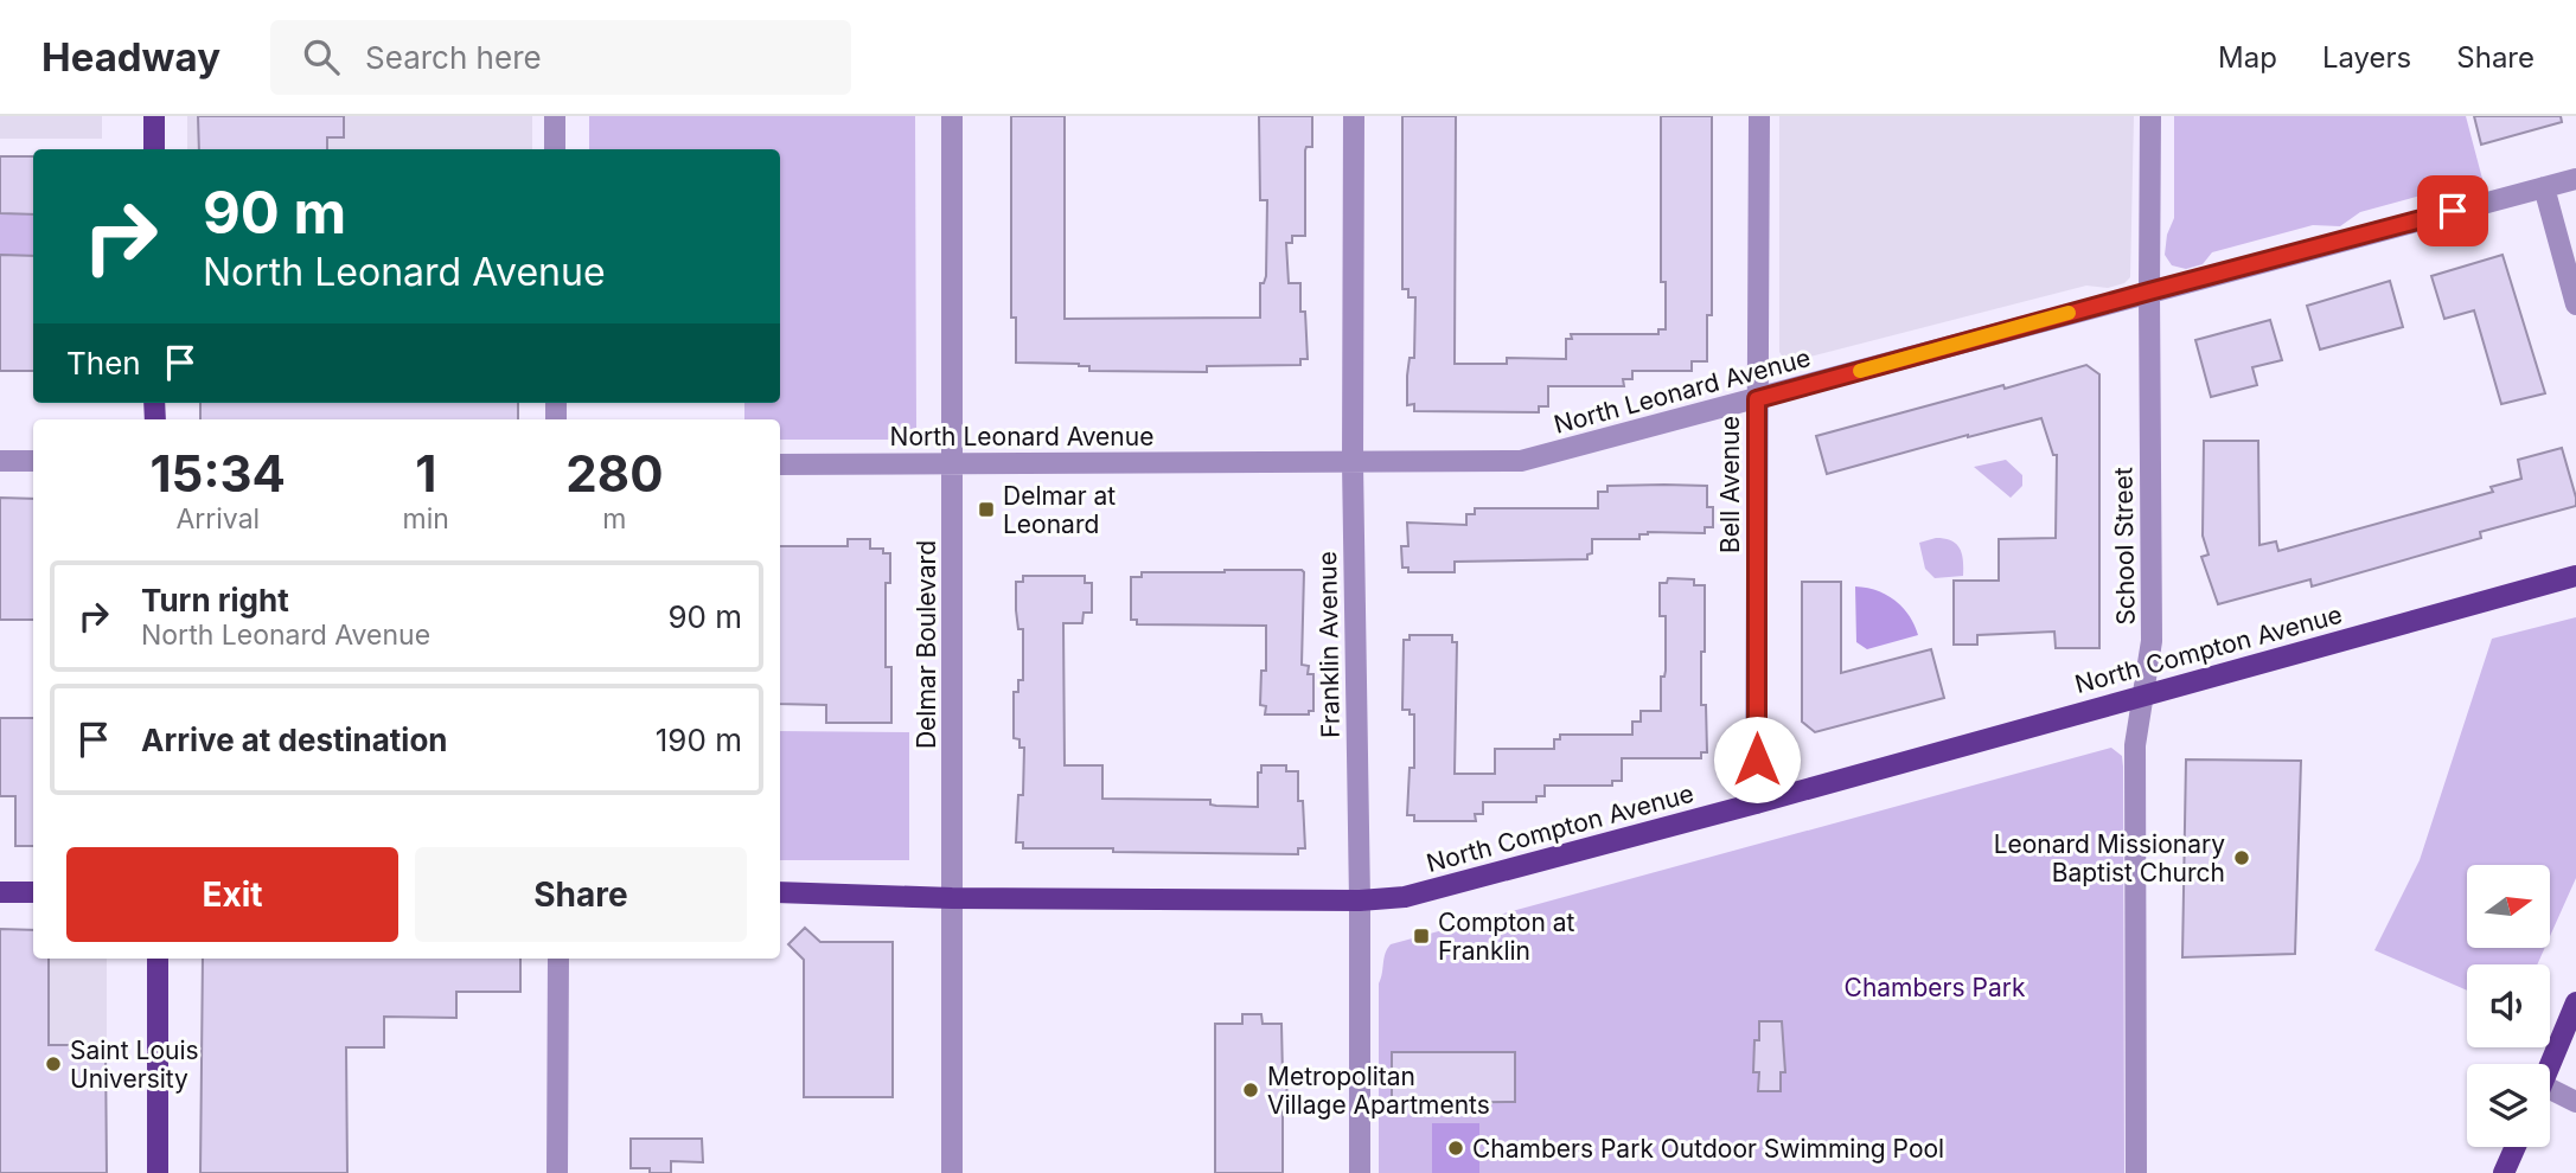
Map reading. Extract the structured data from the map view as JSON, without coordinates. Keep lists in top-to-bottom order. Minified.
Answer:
{"streets":{"main road":["North Compton Avenue"],"street":["North Leonard Avenue","Bell Avenue","School Street","Delmar Boulevard","Franklin Avenue"]},"crossings":[["North Leonard Avenue","Bell Avenue"],["North Leonard Avenue","School Street"],["North Leonard Avenue","Delmar Boulevard"],["North Leonard Avenue","Franklin Avenue"],["Bell Avenue","North Compton Avenue"],["School Street","North Compton Avenue"],["Delmar Boulevard","North Compton Avenue"],["Franklin Avenue","North Compton Avenue"]],"parks":["Chambers Park"],"places":{"transit":["Delmar at Leonard","Compton at Franklin"],"other":["Leonard Missionary Baptist Church","Saint Louis University","Metropolitan Village Apartments","Chambers Park Outdoor Swimming Pool"]},"north":"right","page":{"header":"Headway","search":"Search here","nav":["Map","Layers","Share"],"turn":["90 m","North Leonard Avenue"],"then":"Then","eta":["15:34","Arrival","1","min","280","m"],"list":[{"name":"Turn right","note":"North Leonard Avenue","value":"90 m"},{"name":"Arrive at destination","value":"190 m"}],"buttons":["Exit","Share"]}}
